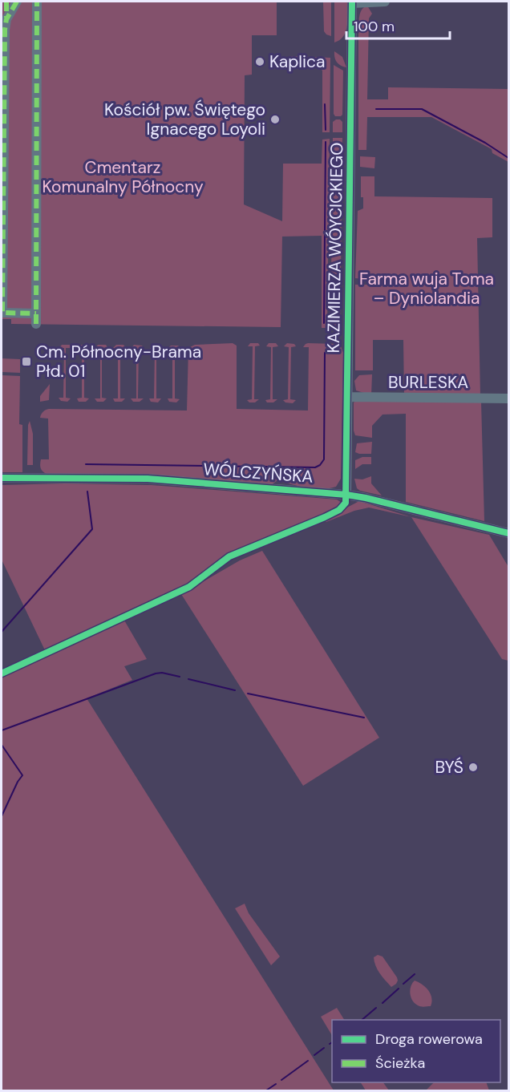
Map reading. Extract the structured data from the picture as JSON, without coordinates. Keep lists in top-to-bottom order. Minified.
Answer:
{"streets":{"street":["KAZIMIERZA WÓYCICKIEGO","BURLESKA","WÓLCZYŃSKA"]},"crossings":[["KAZIMIERZA WÓYCICKIEGO","BURLESKA"],["KAZIMIERZA WÓYCICKIEGO","WÓLCZYŃSKA"]],"parks":["Cmentarz Komunalny Północny","Farma wuja Toma – Dyniolandia"],"places":{"other":["Kaplica","Kościół pw. Świętego Ignacego Loyoli","BYŚ"],"transit":["Cm. Północny-Brama Płd. 01"]},"legend":["Droga rowerowa","Ścieżka"],"scale_bar":"100 m"}
